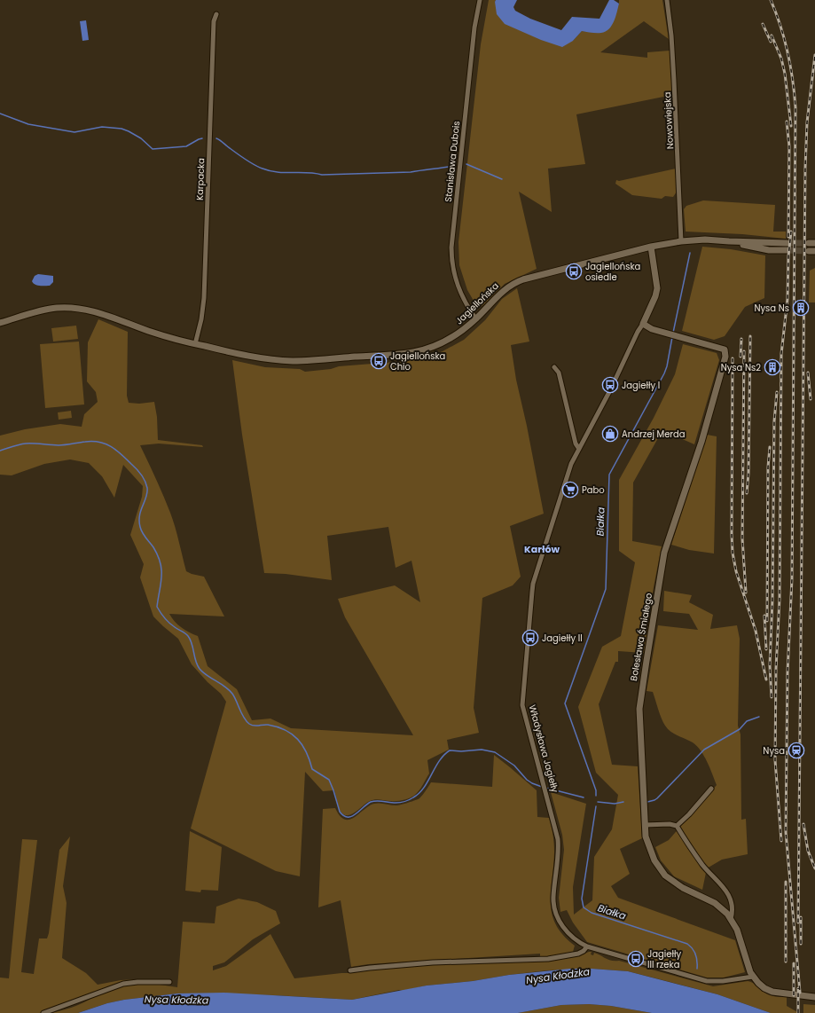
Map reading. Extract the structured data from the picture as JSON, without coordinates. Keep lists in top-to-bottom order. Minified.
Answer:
{"streets":{"street":["Nowowiejska","Stanisława Dubois","Karpacka","Jagiellońska","Bolesława Śmiałego","Władysława Jagiełły"]},"crossings":[["Nowowiejska","Jagiellońska"],["Stanisława Dubois","Jagiellońska"],["Karpacka","Jagiellońska"],["Jagiellońska","Władysława Jagiełły"],["Bolesława Śmiałego","Władysława Jagiełły"]],"districts":["Karłów"],"water":["Białka","Nysa Kłodzka"],"places":{"bus stop":["Jagiellońska osiedle","Jagiellońska Chio","Jagiełły I","Jagiełły II","Jagiełły III rzeka"],"building":["Nysa Ns","Nysa Ns2"],"shop":["Andrzej Merda"],"supermarket":["Pabo"],"station":["Nysa"]}}
